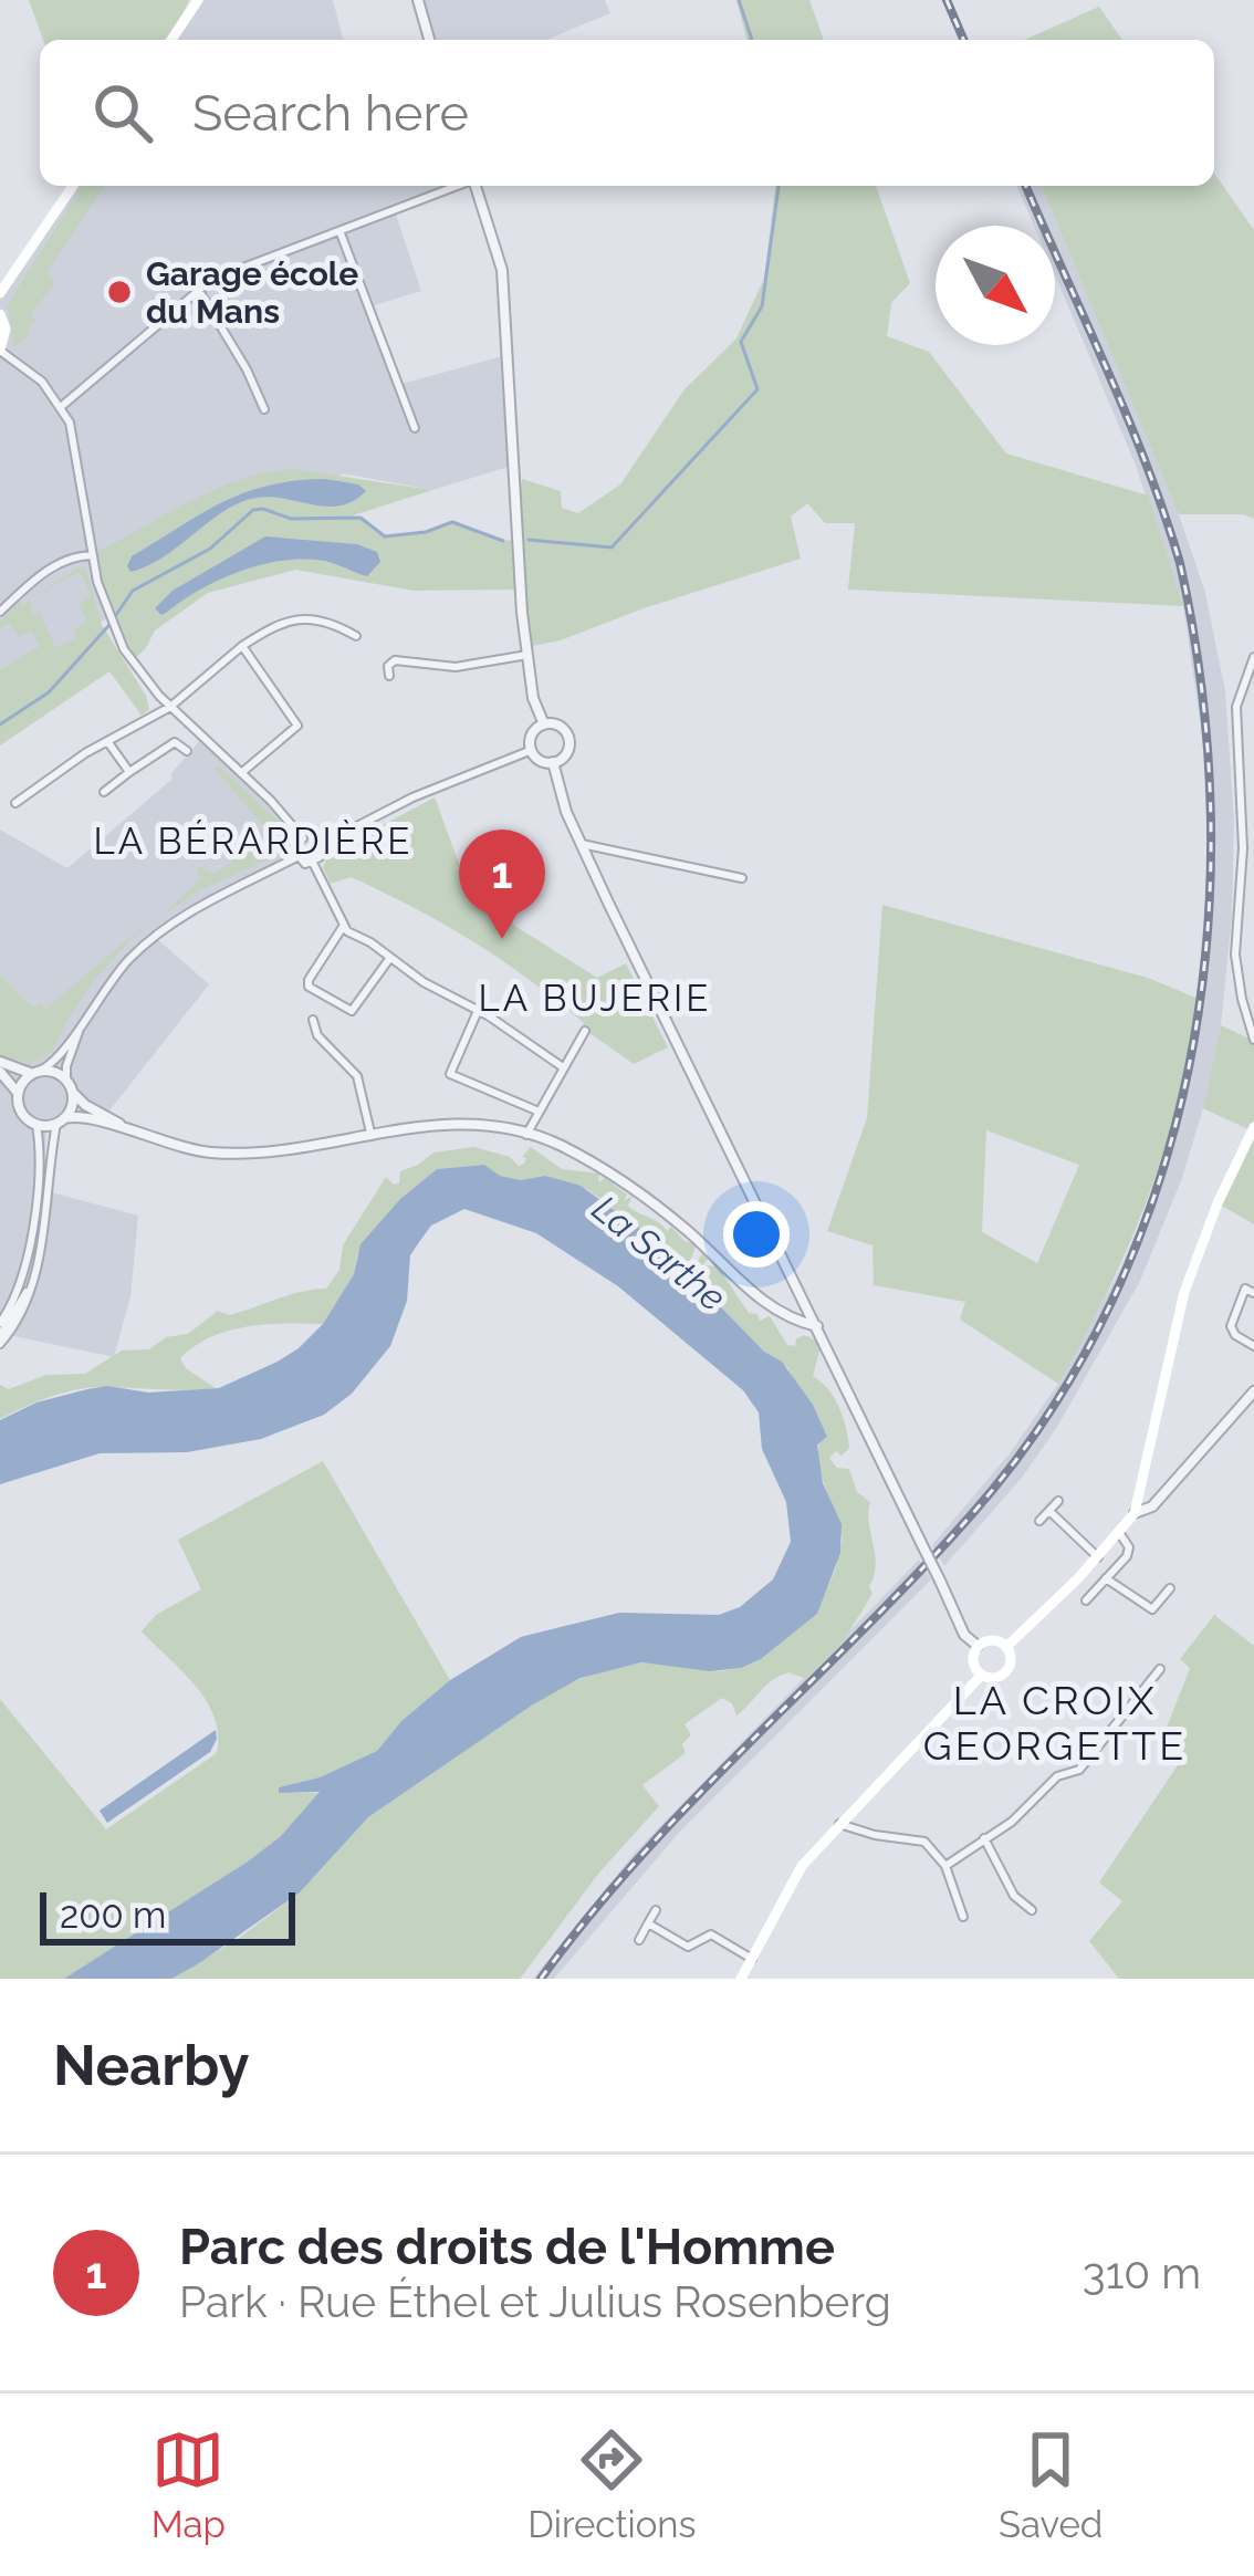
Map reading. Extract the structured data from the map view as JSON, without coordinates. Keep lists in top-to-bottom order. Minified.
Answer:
{"districts":["LA BÉRARDIÈRE","LA BUJERIE","LA CROIX GEORGETTE"],"water":["La Sarthe"],"places":["Garage école du Mans"],"scale_bar":"200 m","north":"bottom right","page":{"search":"Search here","pins":"1","scale":"200 m","heading":"Nearby","list":[{"mark":"1","name":"Parc des droits de l'Homme","note":"Park · Rue Éthel et Julius Rosenberg","value":"310 m"}],"nav":["Map","Directions","Saved"]}}
